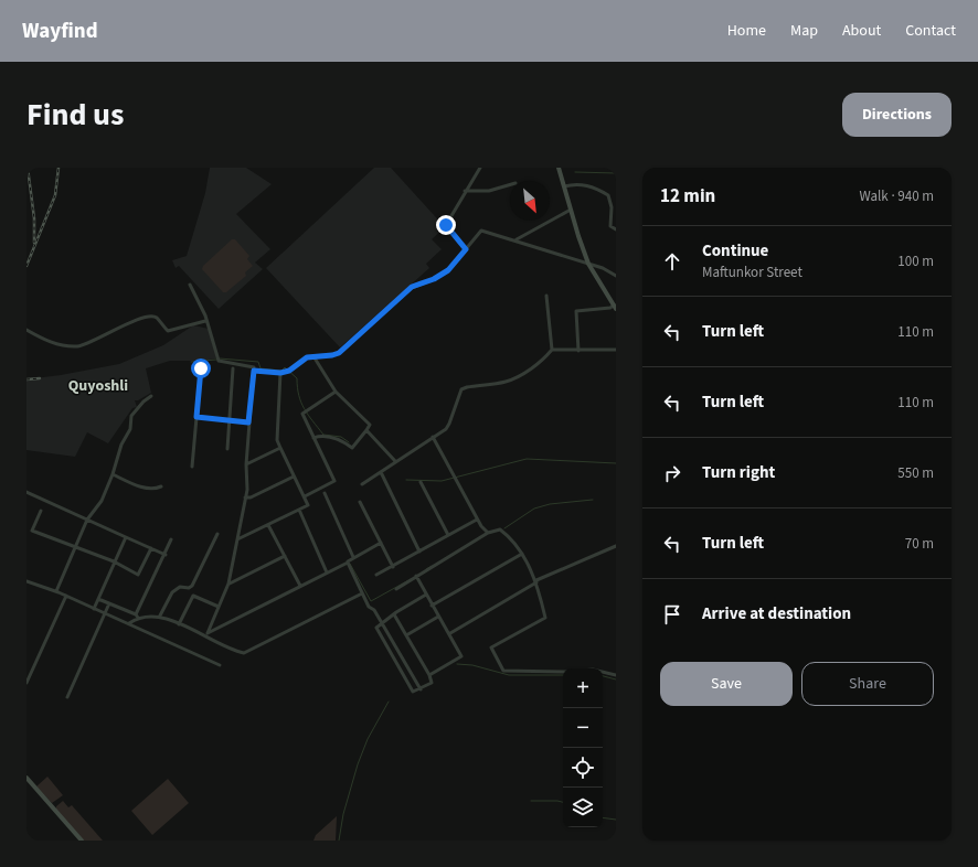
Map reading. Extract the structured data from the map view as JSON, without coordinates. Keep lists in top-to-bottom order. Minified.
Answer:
{"districts":["Quyoshli"],"north":"bottom right","page":{"header":"Wayfind","nav":["Home","Map","About","Contact"],"title":"Find us","buttons":["Directions",["Save","Share"]],"heading":["12 min","Walk · 940 m"],"list":[["Continue","Maftunkor Street","100 m"],["Turn left","110 m"],["Turn left","110 m"],["Turn right","550 m"],["Turn left","70 m"],"Arrive at destination"],"map_buttons":["+","−"]}}
